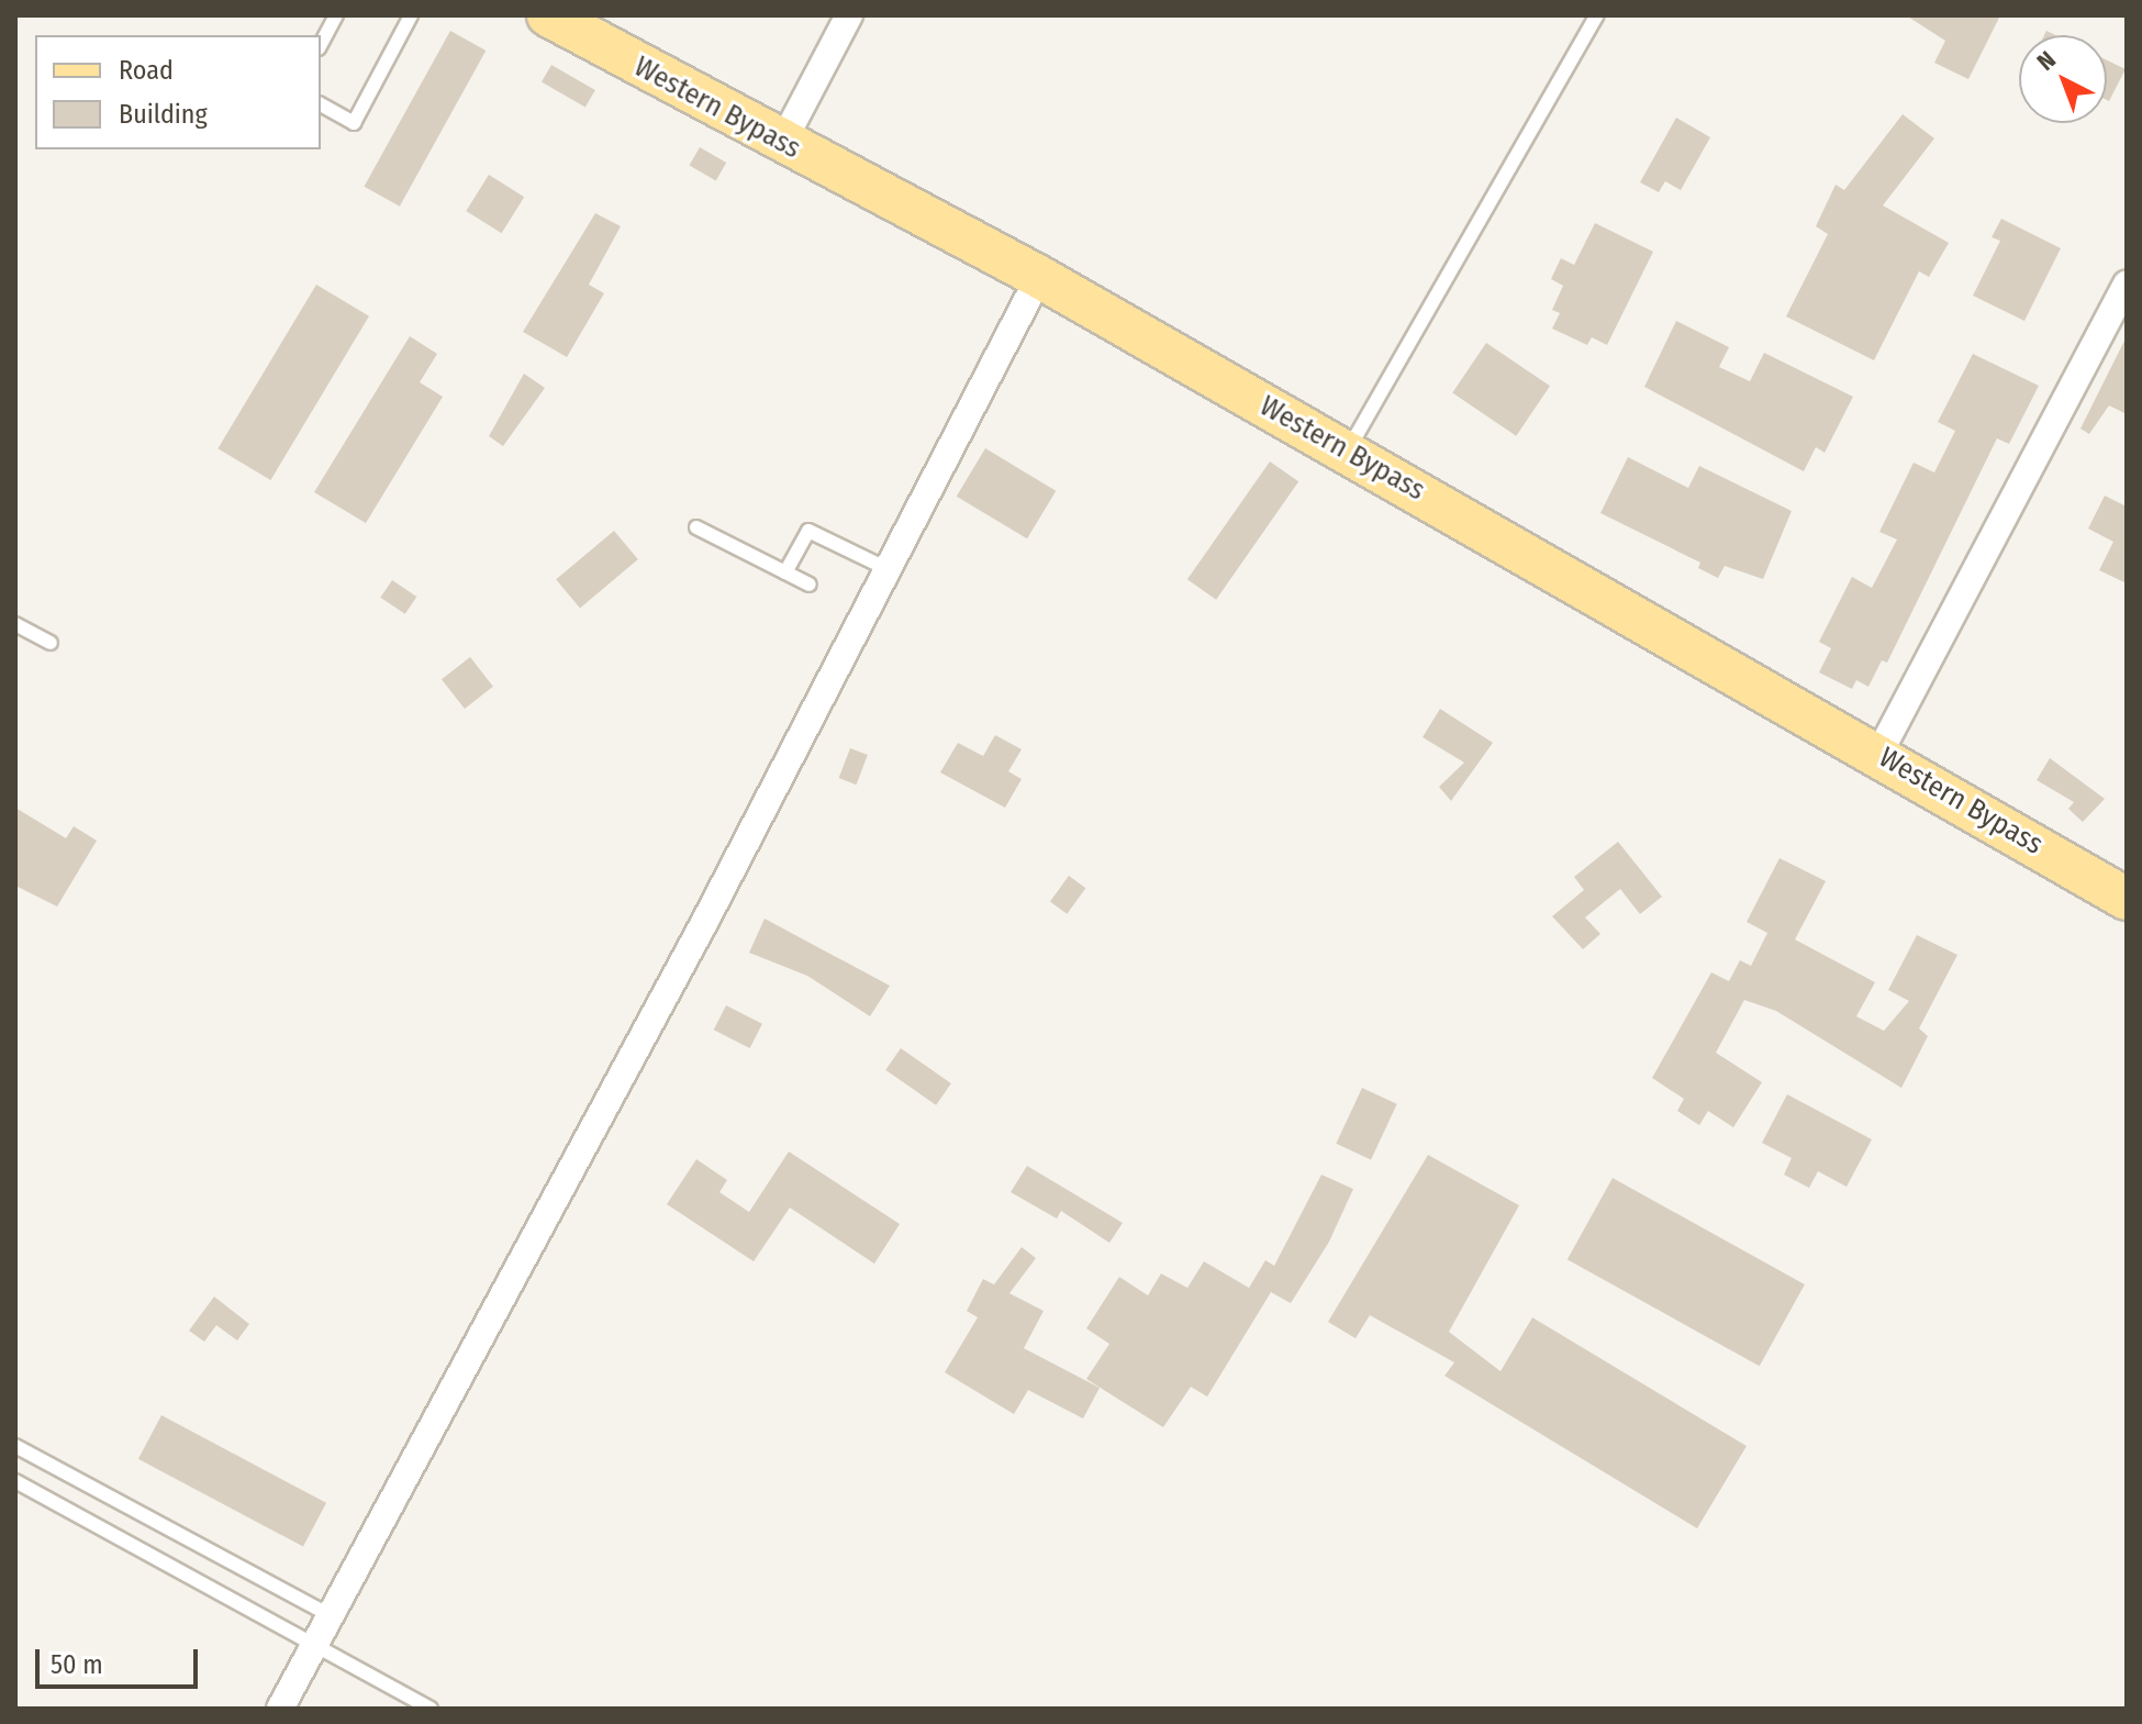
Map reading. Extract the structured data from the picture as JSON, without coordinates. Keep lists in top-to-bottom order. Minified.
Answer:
{"streets":{"main road":["Western Bypass"]},"legend":["Road","Building"],"scale_bar":"50 m","north":"top left"}
